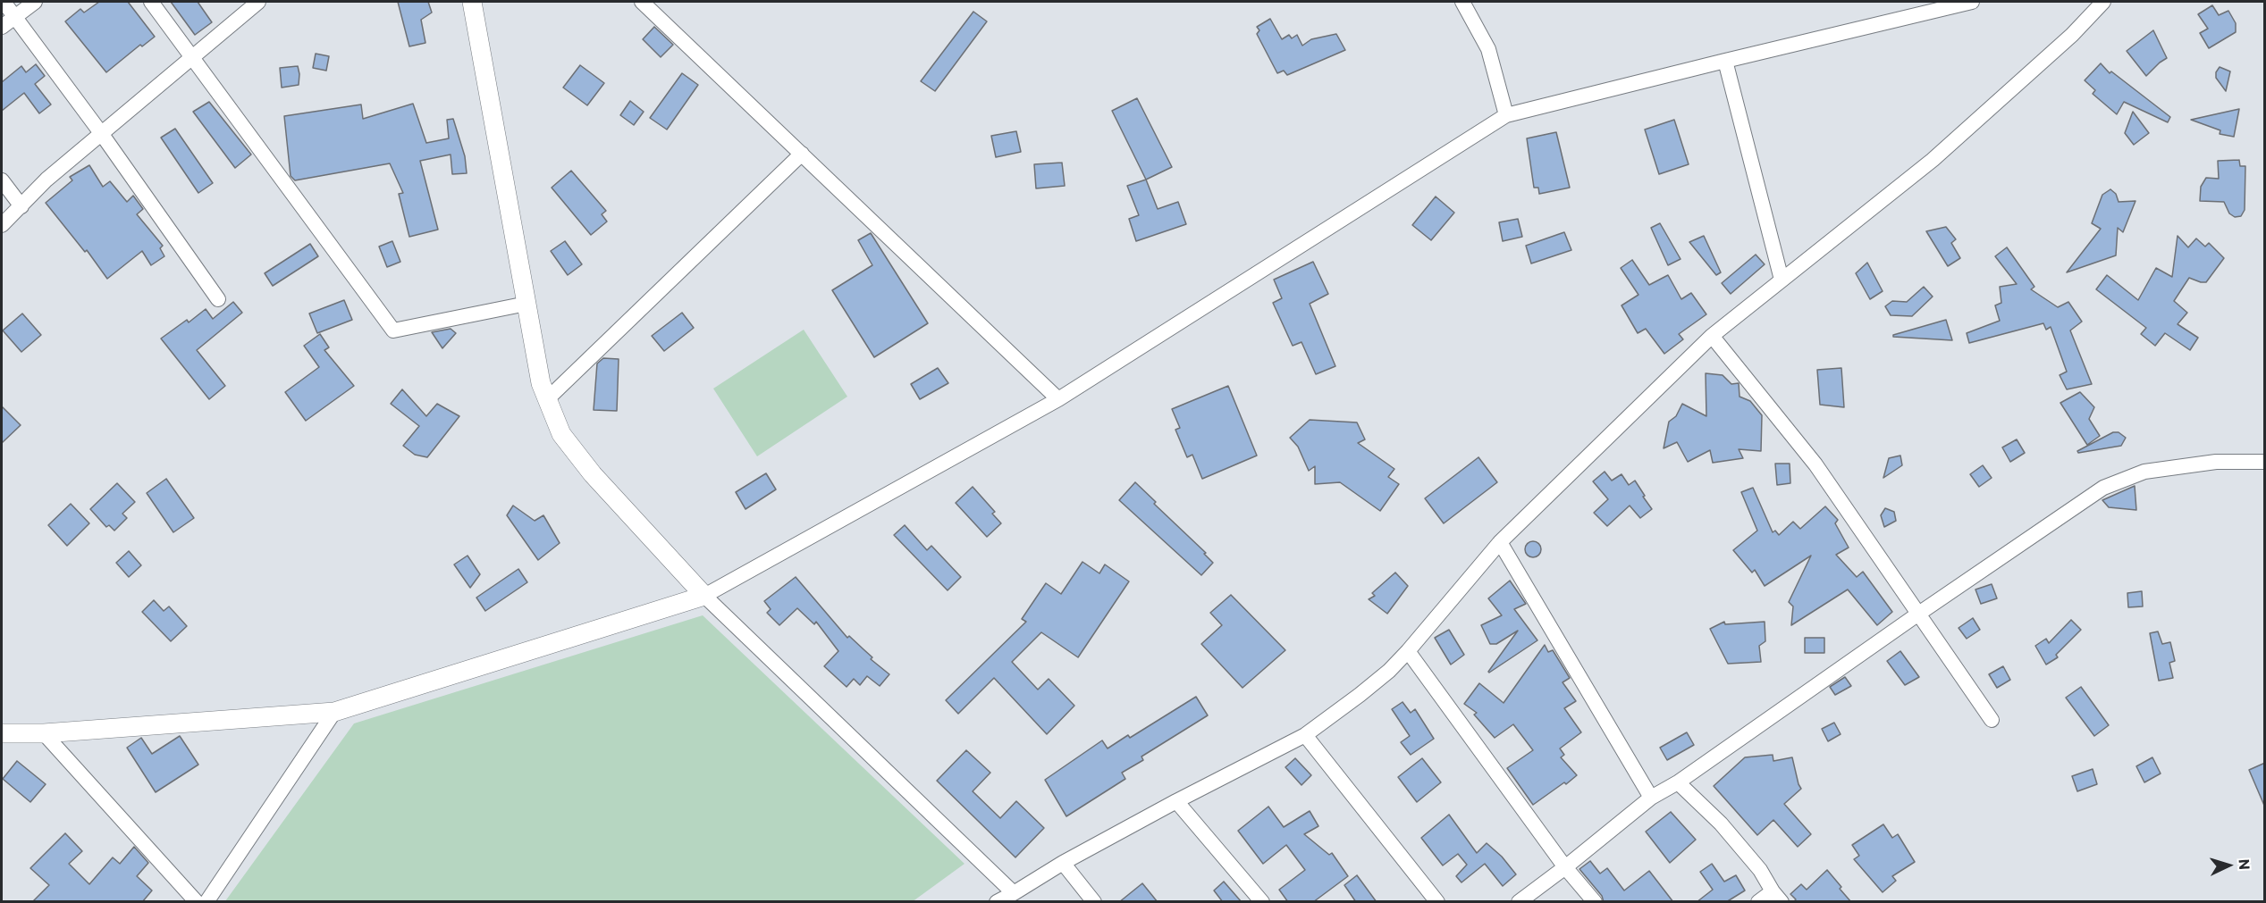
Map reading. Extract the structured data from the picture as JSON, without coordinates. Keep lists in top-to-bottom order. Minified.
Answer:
{"north":"right"}
